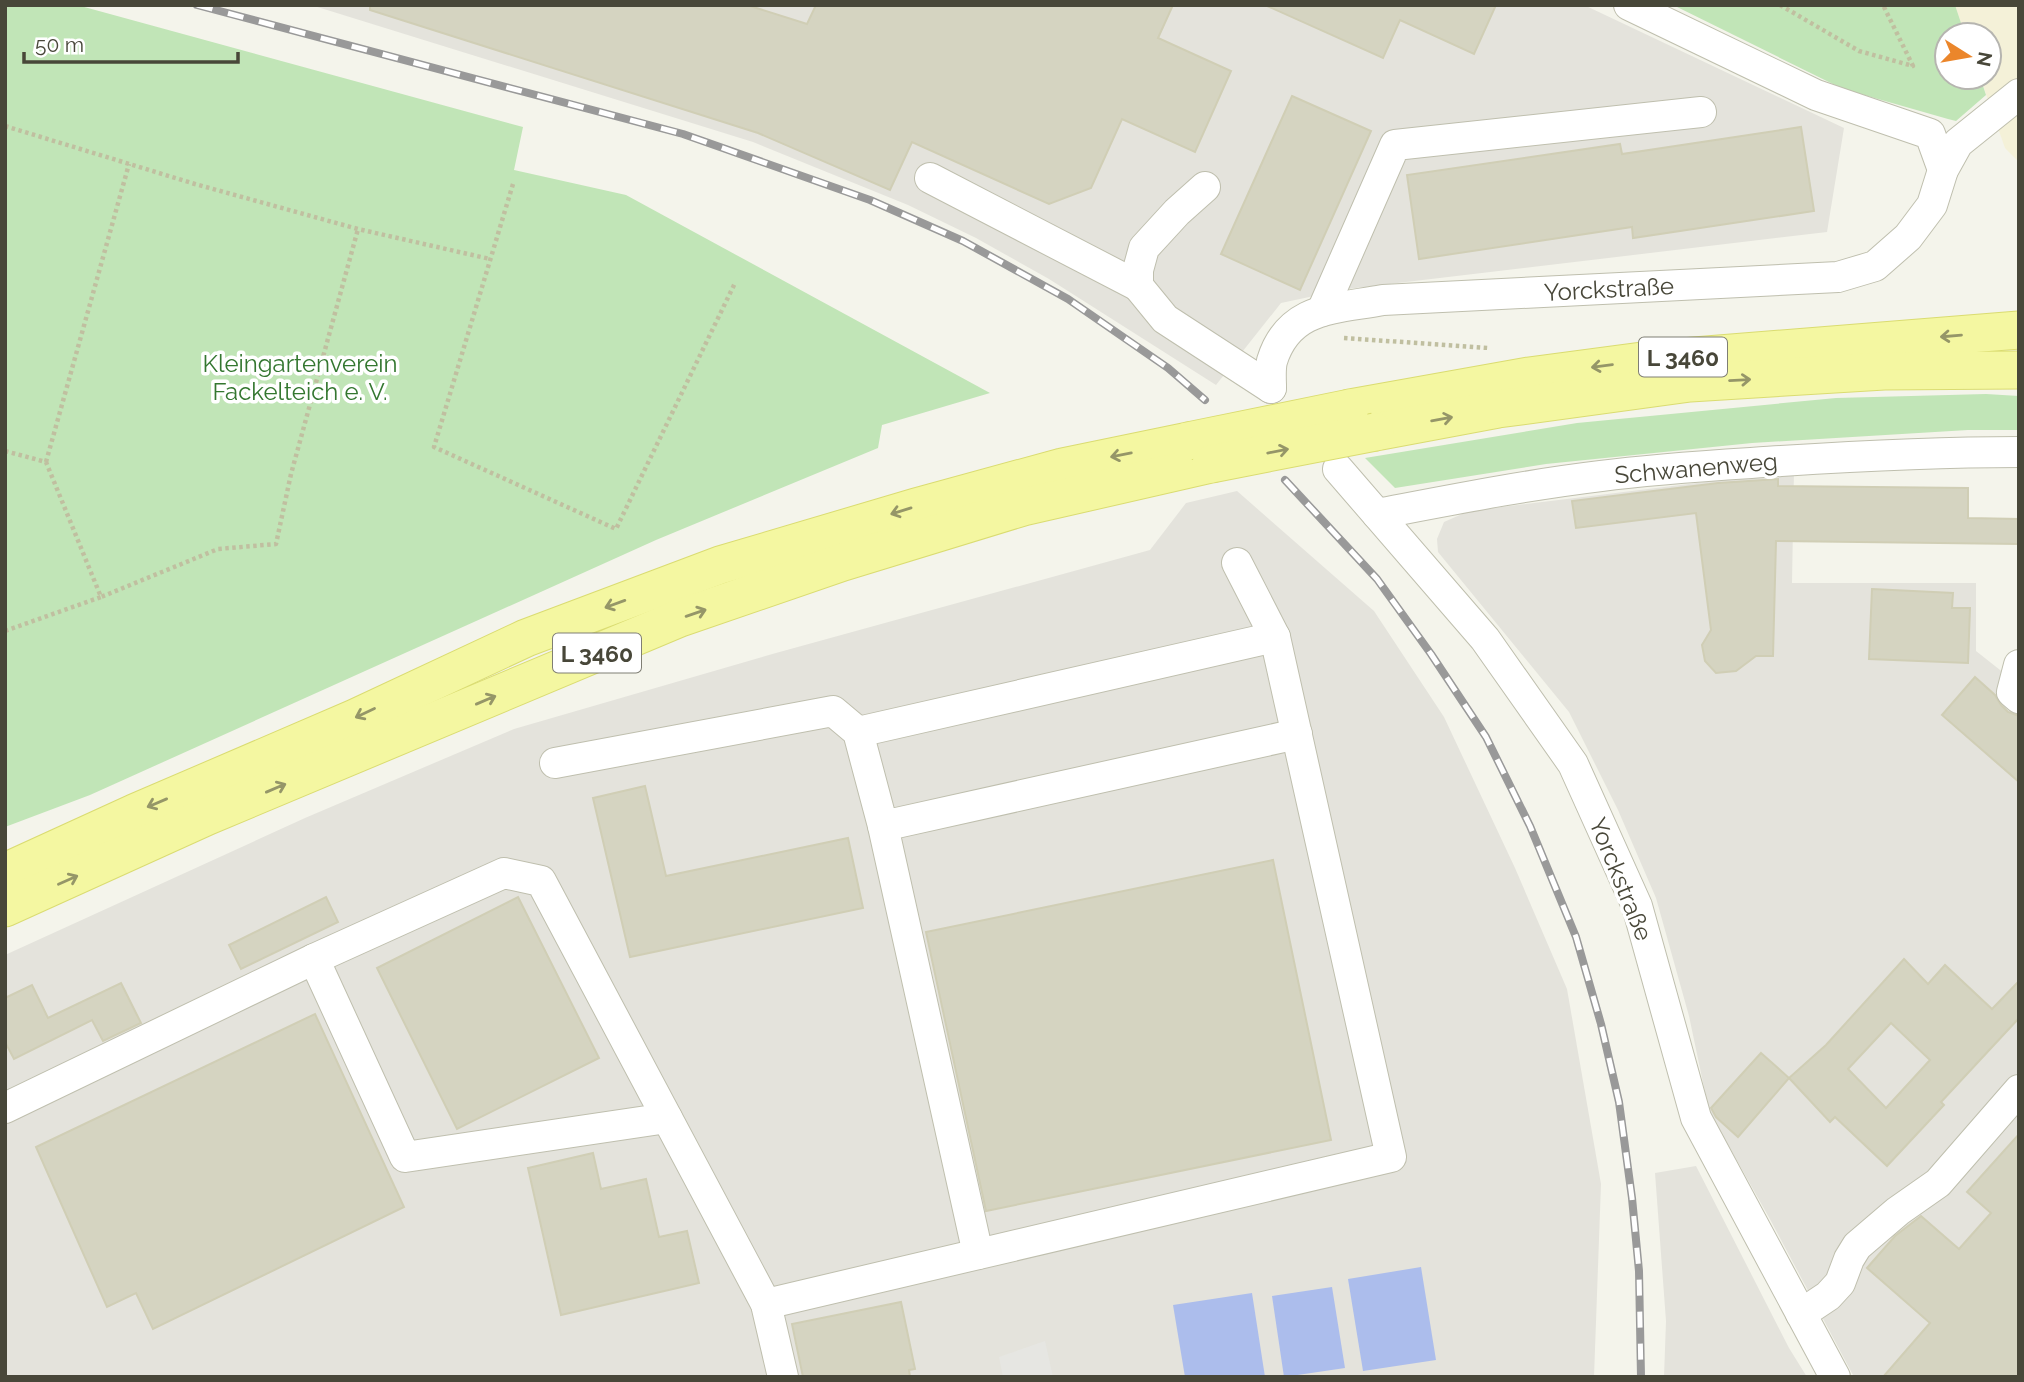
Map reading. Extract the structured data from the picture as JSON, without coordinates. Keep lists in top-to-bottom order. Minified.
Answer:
{"streets":{"main road":["L 3460"],"street":["Yorckstraße","Schwanenweg"]},"crossings":[["Yorckstraße","Schwanenweg"]],"parks":["Kleingartenverein Fackelteich e. V."],"scale_bar":"50 m","north":"right"}
